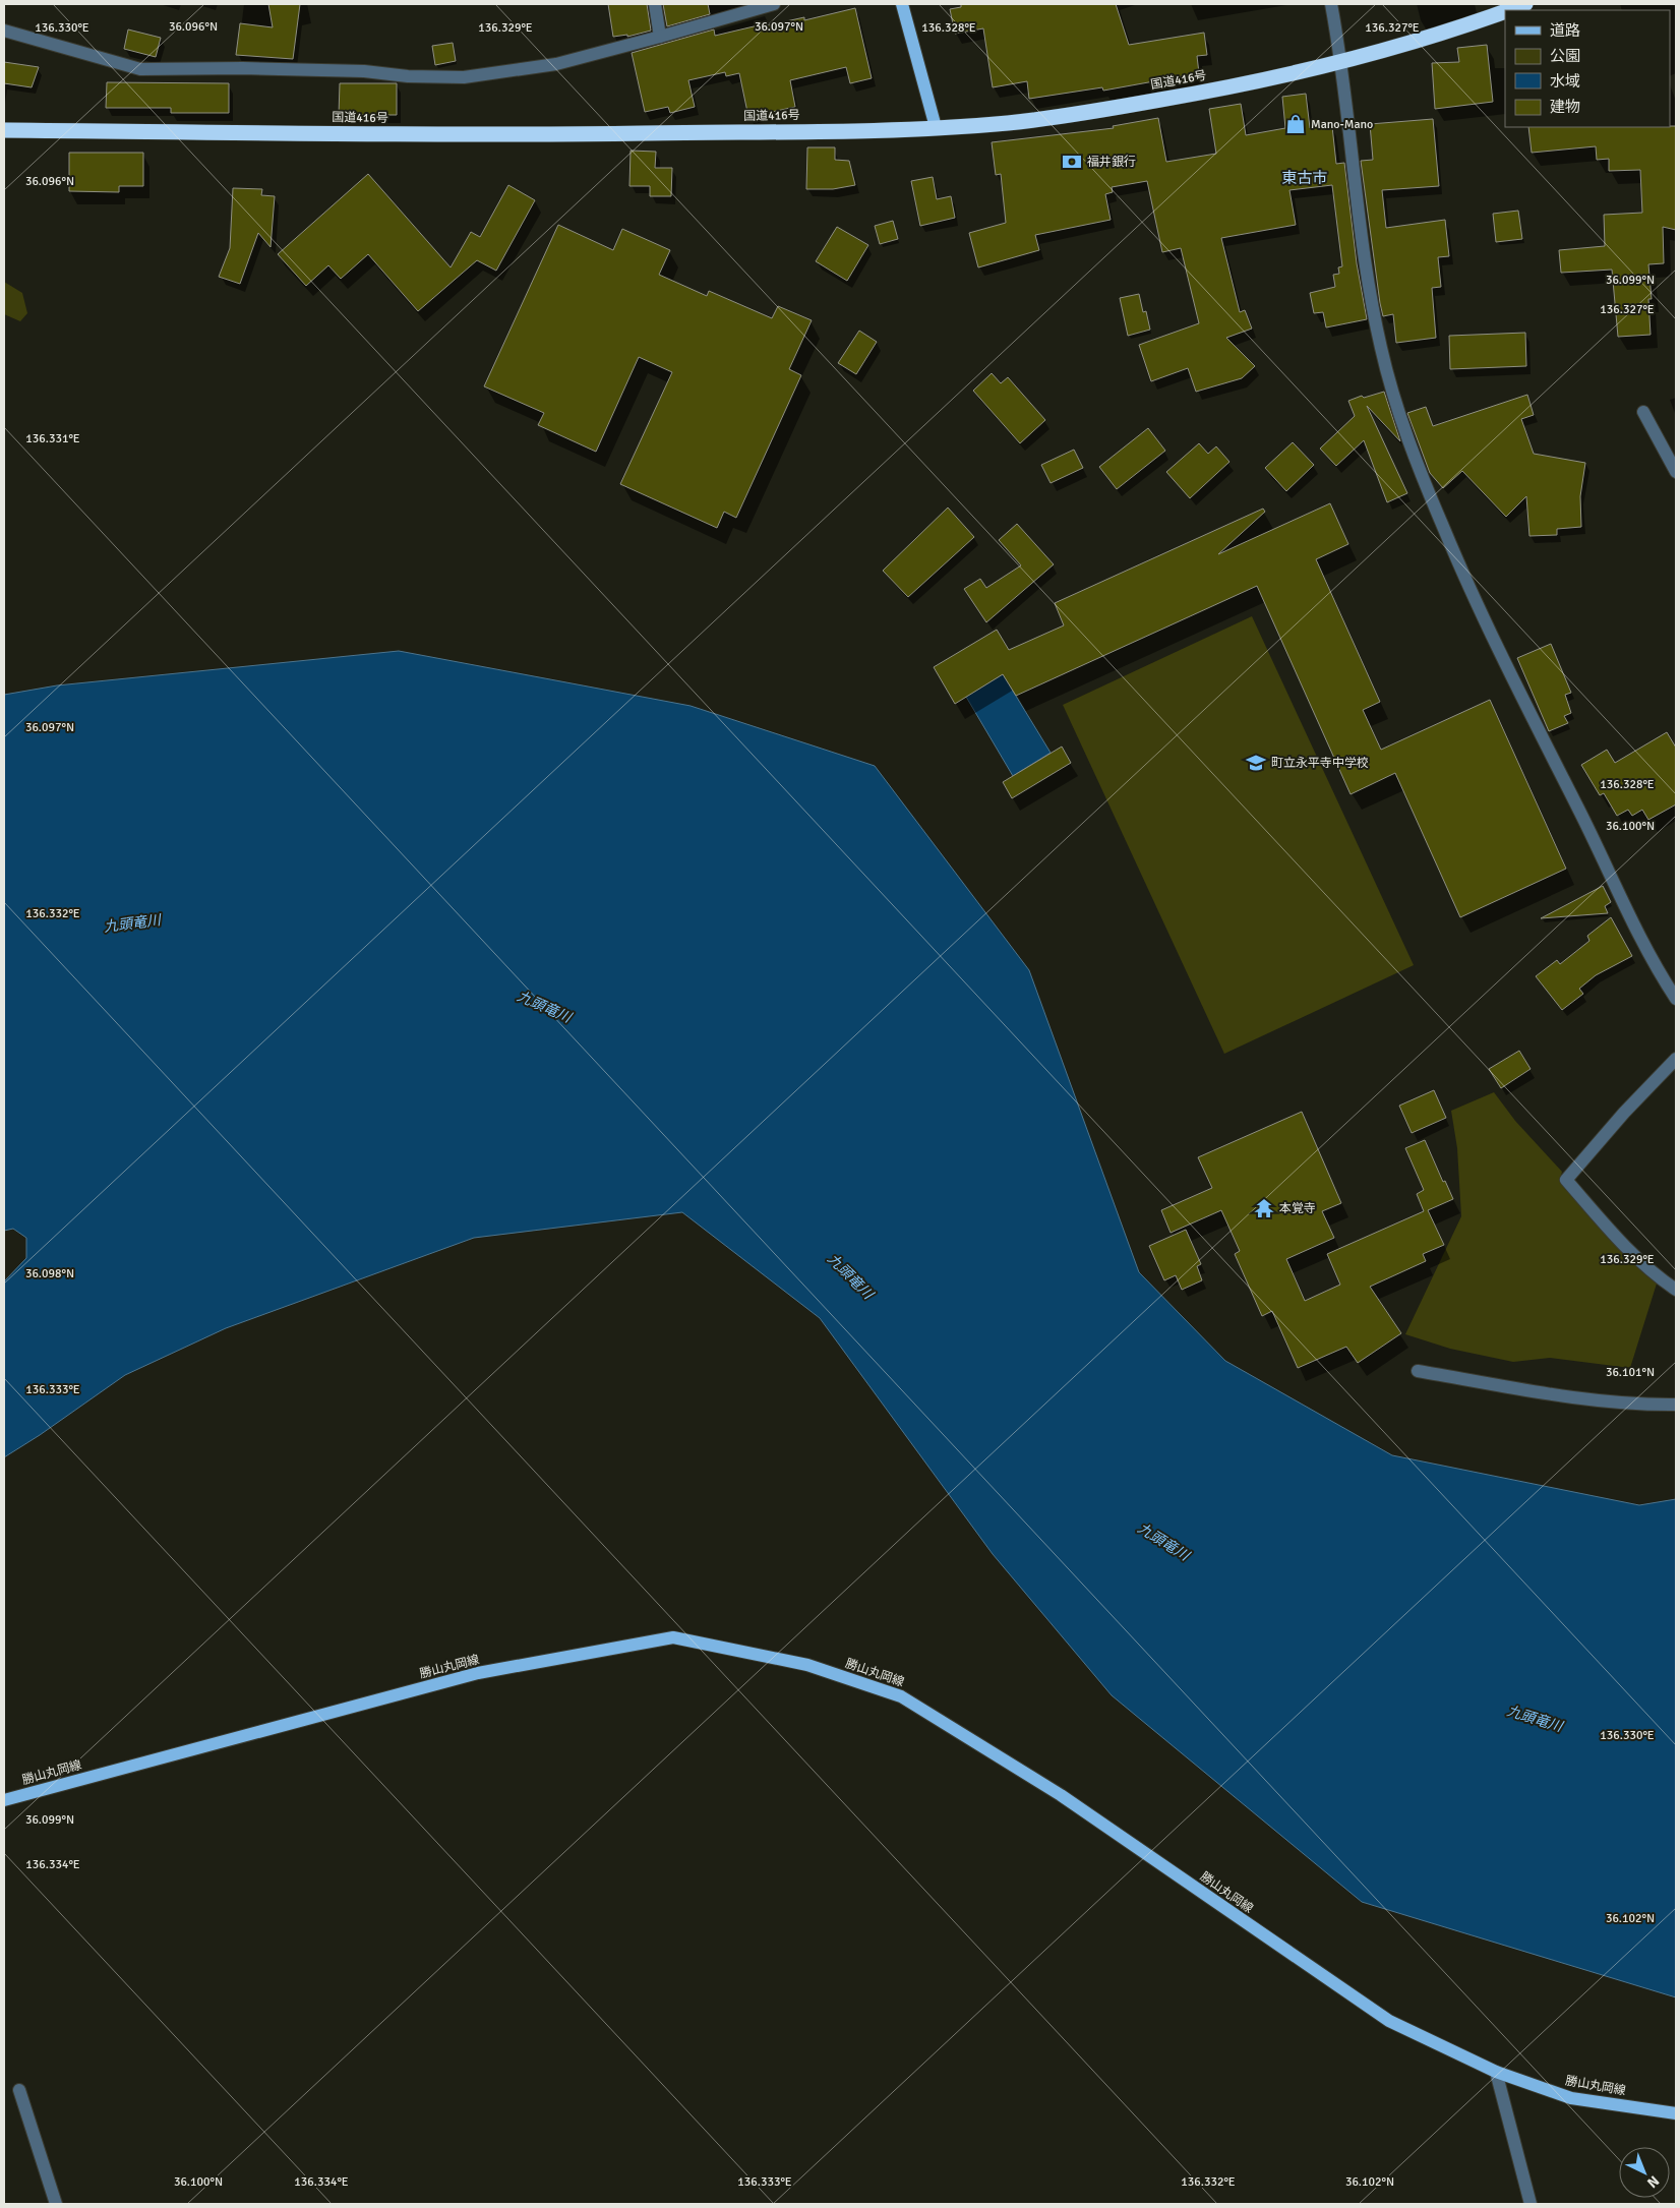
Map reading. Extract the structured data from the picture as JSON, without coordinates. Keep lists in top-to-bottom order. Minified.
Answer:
{"streets":{"highway":["国道416号"],"main road":["勝山丸岡線"]},"districts":["東古市"],"water":["九頭竜川"],"places":{"shop":["Mano-Mano"],"bank":["福井銀行"],"school or university":["町立永平寺中学校"],"temple":["本覚寺"]},"legend":["道路","公園","水域","建物"],"north":"bottom right","coordinates":["36.096°N","36.097°N","136.330°E","136.328°E","136.329°E","136.327°E","36.099°N","136.331°E","36.100°N","136.332°E","36.098°N","36.101°N","136.333°E","136.334°E","36.102°N"]}
